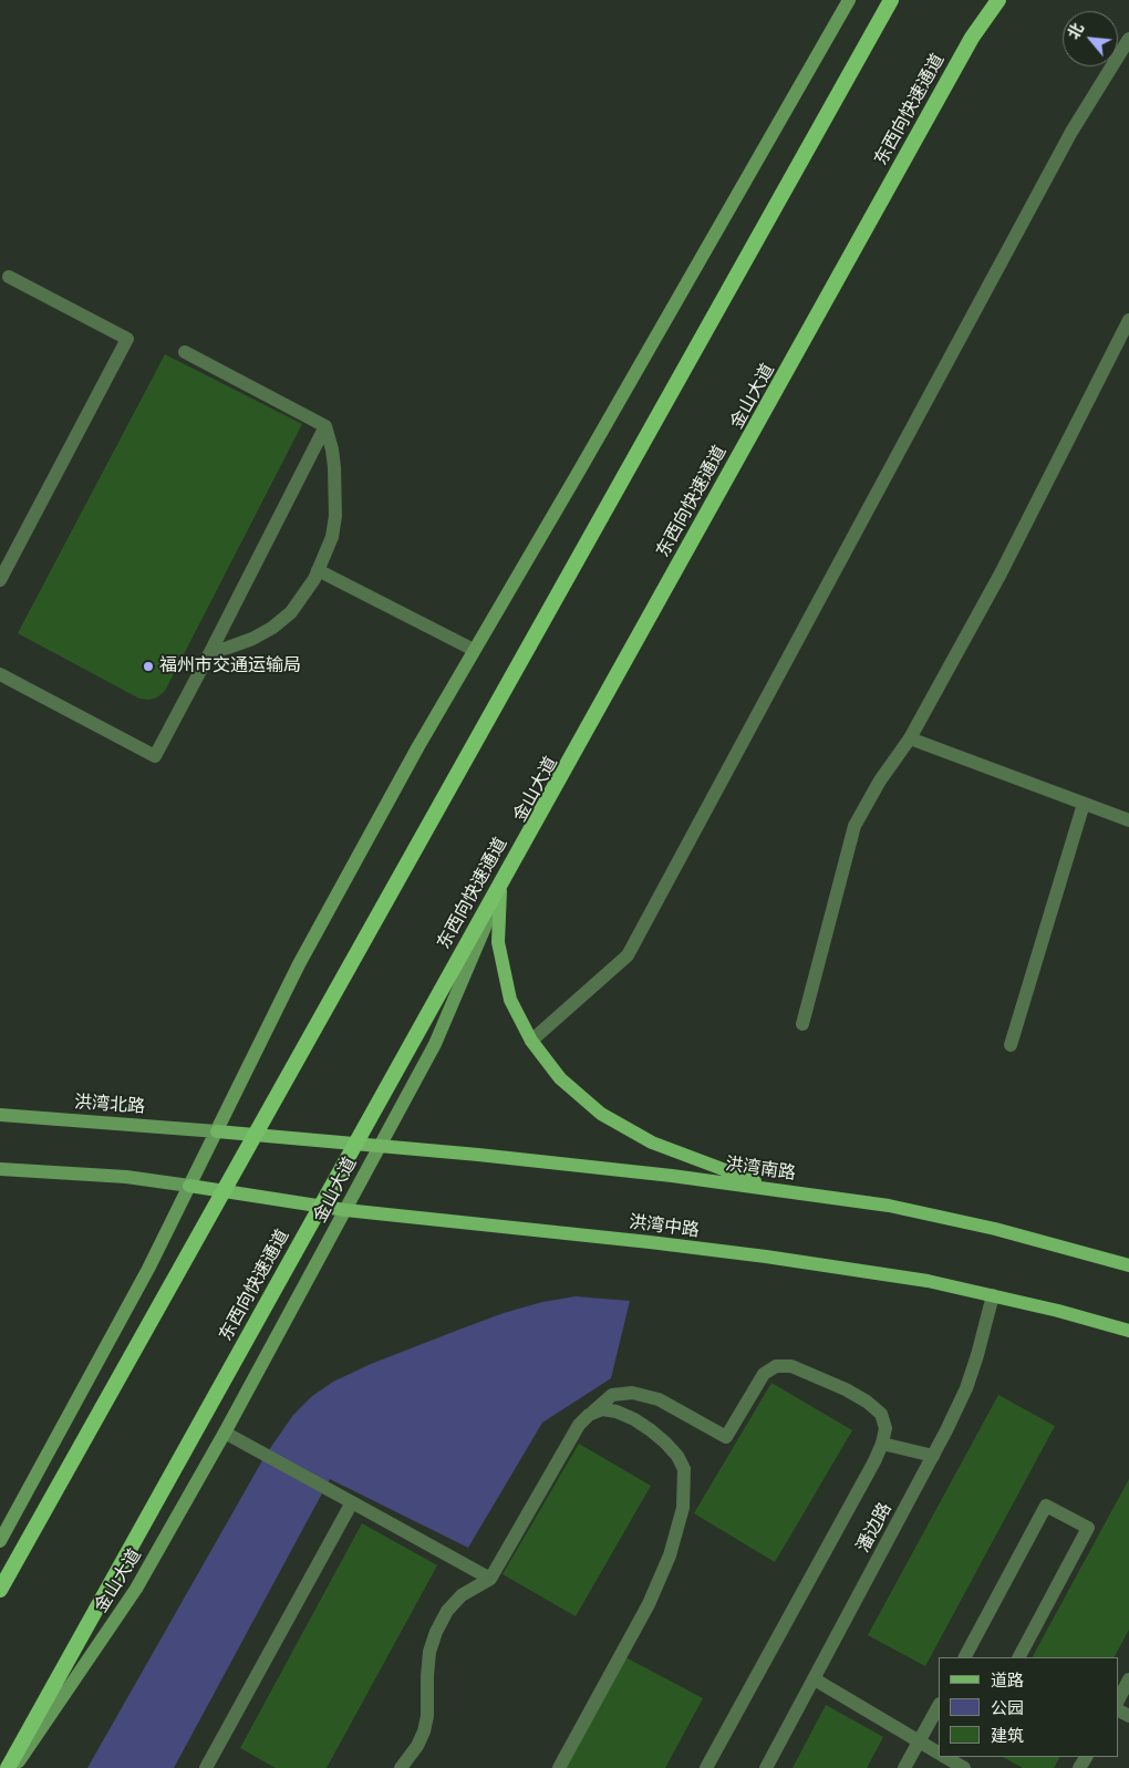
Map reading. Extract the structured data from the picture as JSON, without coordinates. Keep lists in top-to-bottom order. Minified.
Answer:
{"streets":{"highway":["东西向快速通道"],"main road":["金山大道","洪湾北路","洪湾南路","洪湾中路"],"street":["潘边路"]},"crossings":[["金山大道","洪湾南路"],["金山大道","洪湾中路"],["洪湾北路","洪湾南路"],["洪湾中路","潘边路"]],"places":["福州市交通运输局"],"legend":["道路","公园","建筑"],"north":"top left"}
